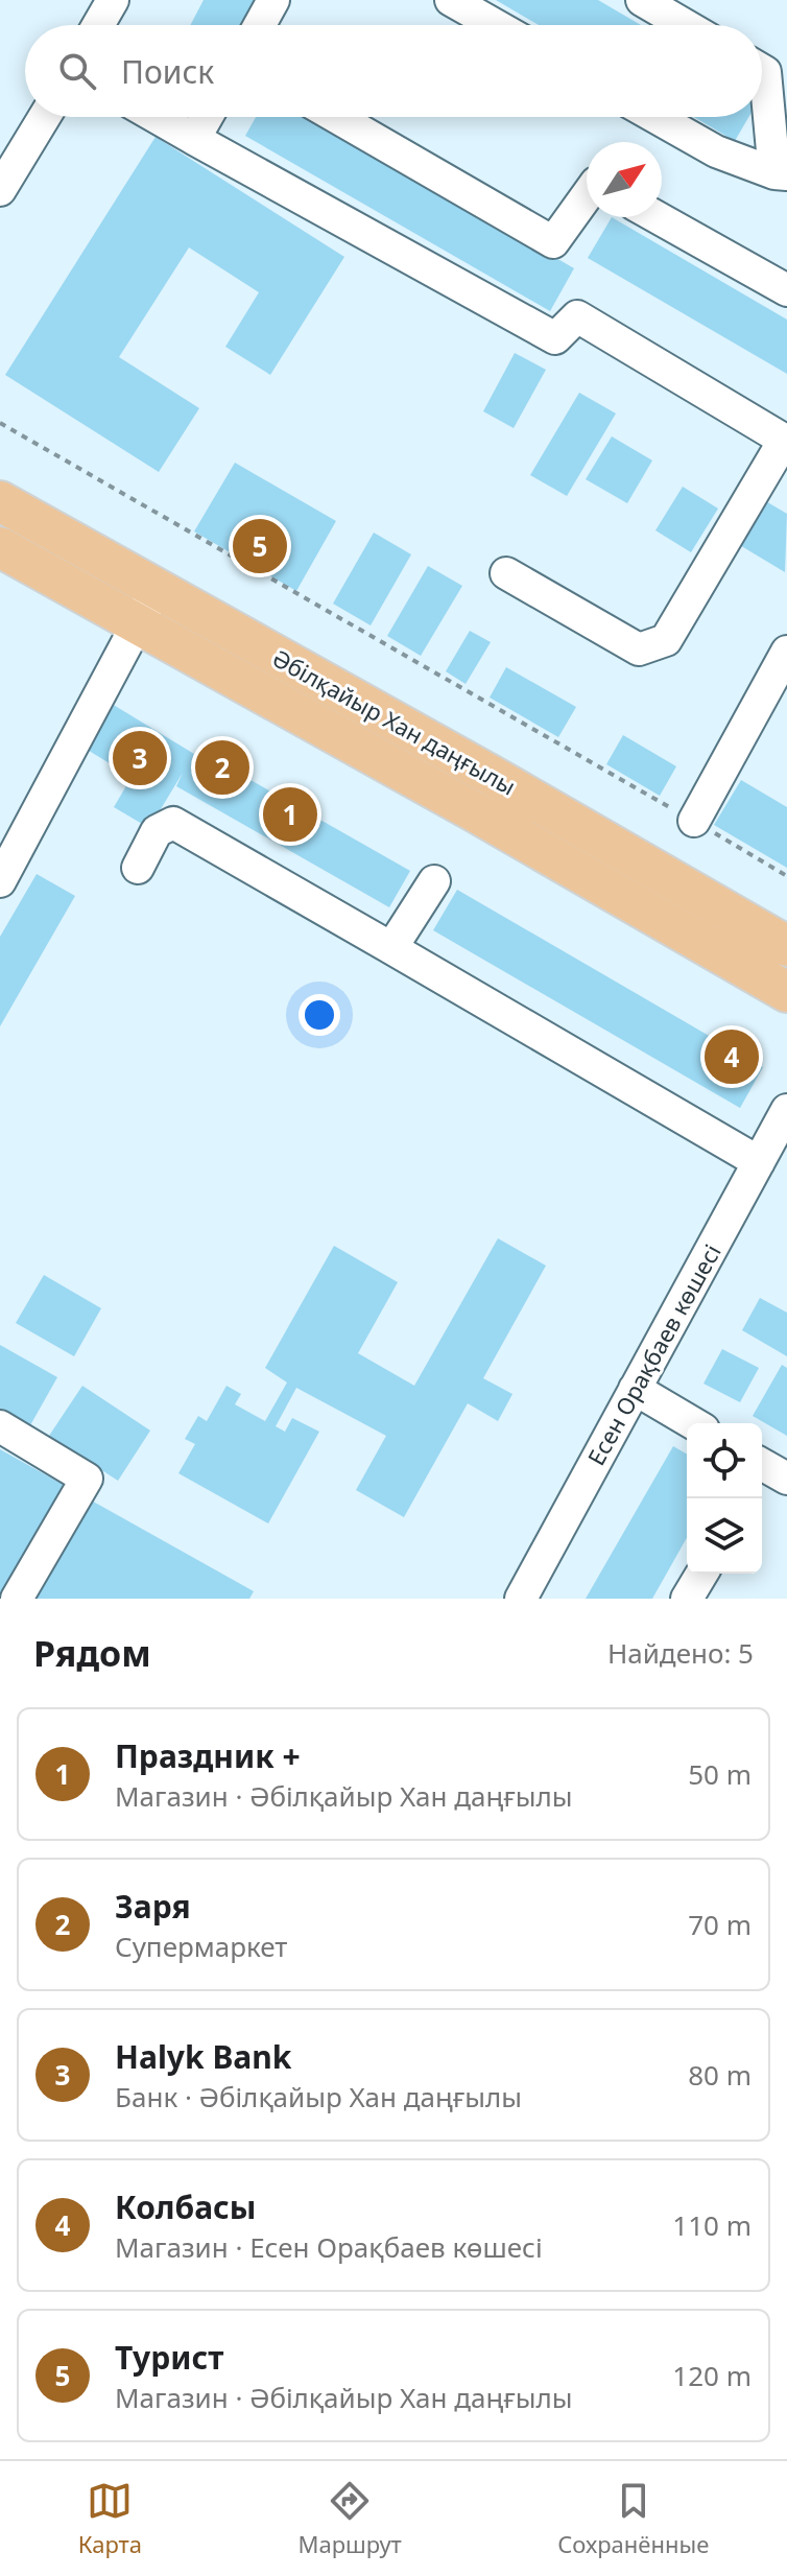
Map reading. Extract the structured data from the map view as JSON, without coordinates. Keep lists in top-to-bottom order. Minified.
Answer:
{"streets":{"main road":["Әбілқайыр Хан даңғылы"],"street":["Есен Орақбаев көшесі"]},"north":"top right","page":{"search":"Поиск","pins":["5","3","2","1","4"],"heading":["Рядом","Найдено: 5"],"list":[{"mark":"1","name":"Праздник +","note":"Магазин · Әбілқайыр Хан даңғылы","value":"50 m"},{"mark":"2","name":"Заря","note":"Супермаркет","value":"70 m"},{"mark":"3","name":"Halyk Bank","note":"Банк · Әбілқайыр Хан даңғылы","value":"80 m"},{"mark":"4","name":"Колбасы","note":"Магазин · Есен Орақбаев көшесі","value":"110 m"},{"mark":"5","name":"Турист","note":"Магазин · Әбілқайыр Хан даңғылы","value":"120 m"}],"nav":["Карта","Маршрут","Сохранённые"]}}
